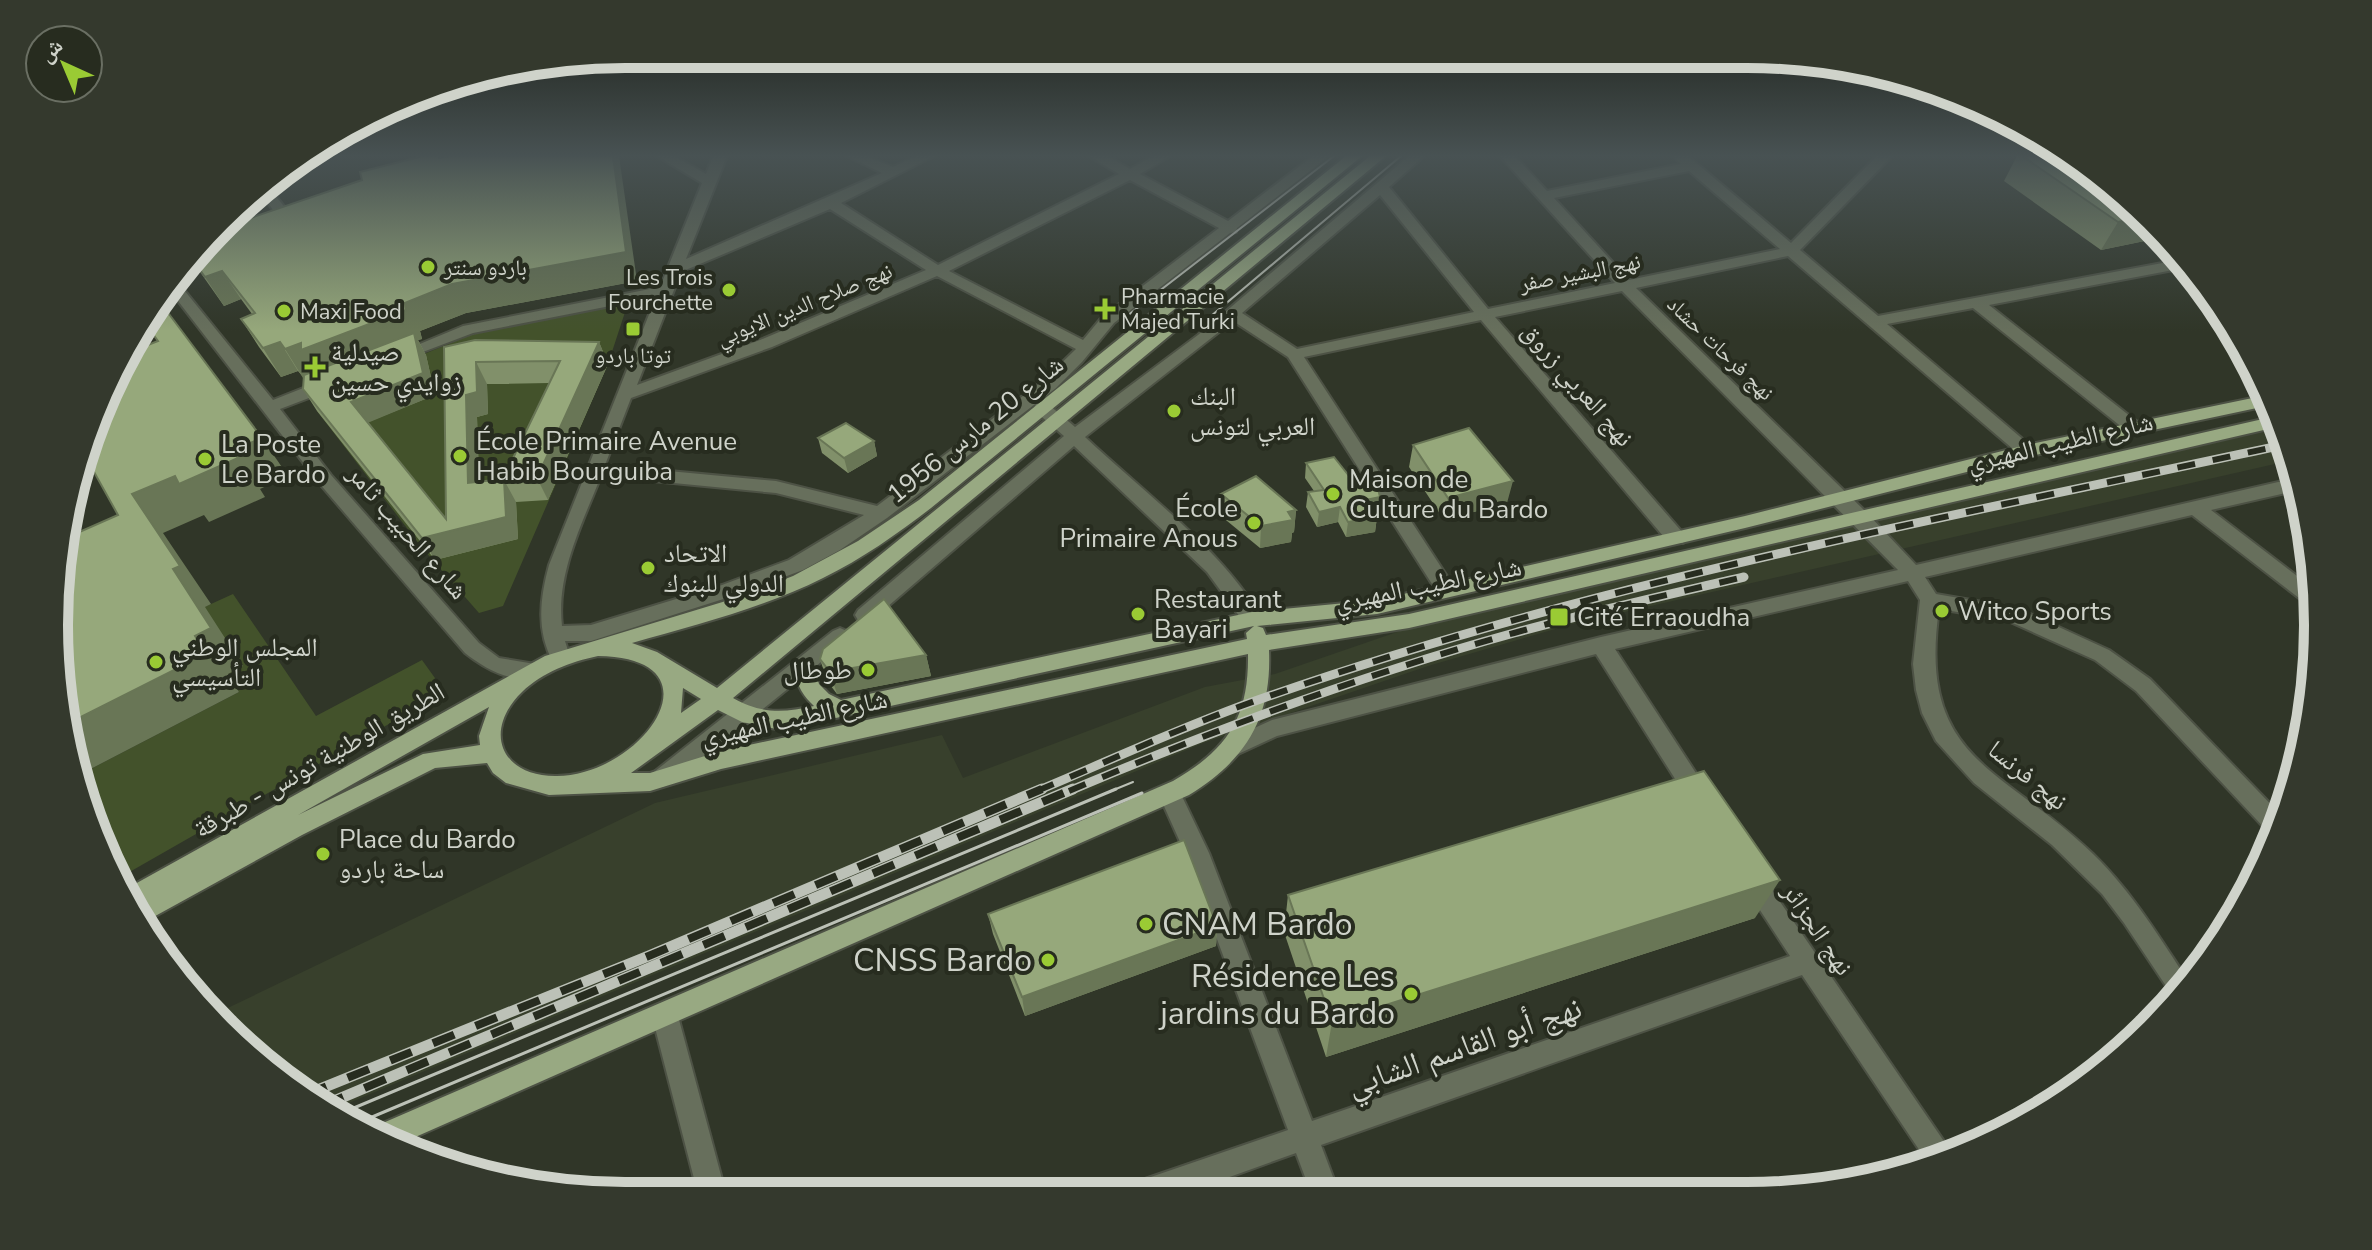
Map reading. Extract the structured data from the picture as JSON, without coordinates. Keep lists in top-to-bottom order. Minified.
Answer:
{"streets":{"main road":["شارع 20 مارس 1956","شارع الطيب المهيري","الطريق الوطنية تونس - طبرقة"],"street":["نهج البشير صفر","نهج صلاح الدين الايوبي","نهج فرحات حشاد","نهج العربي زروق","شارع الحبيب ثامر","نهج فرنسا","نهج الجزائر","نهج أبو القاسم الشابي"]},"crossings":[["نهج البشير صفر","نهج فرحات حشاد"],["نهج البشير صفر","نهج العربي زروق"],["نهج فرحات حشاد","شارع الطيب المهيري"],["نهج العربي زروق","شارع الطيب المهيري"],["شارع 20 مارس 1956","شارع الطيب المهيري"],["شارع 20 مارس 1956","شارع الحبيب ثامر"],["شارع 20 مارس 1956","الطريق الوطنية تونس - طبرقة"],["شارع الطيب المهيري","شارع الحبيب ثامر"],["شارع الطيب المهيري","الطريق الوطنية تونس - طبرقة"],["شارع الحبيب ثامر","الطريق الوطنية تونس - طبرقة"],["نهج الجزائر","نهج أبو القاسم الشابي"]],"places":{"other":["باردو سنتر","Les Trois Fourchette","Maxi Food","البنك العربي لتونس","École Primaire Avenue Habib Bourguiba","La Poste Le Bardo","Maison de Culture du Bardo","École Primaire Anous","الاتحاد الدولي للبنوك","Witco Sports","Restaurant Bayari","المجلس الوطني التأسيسي","طوطال","Place du Bardo ساحة باردو","CNAM Bardo","CNSS Bardo","Résidence Les jardins du Bardo"],"health":["Pharmacie Majed Turki","صيدلية زوايدي حسين"],"transit":["توتا باردو","Cité Erraoudha"]},"north":"top left"}
